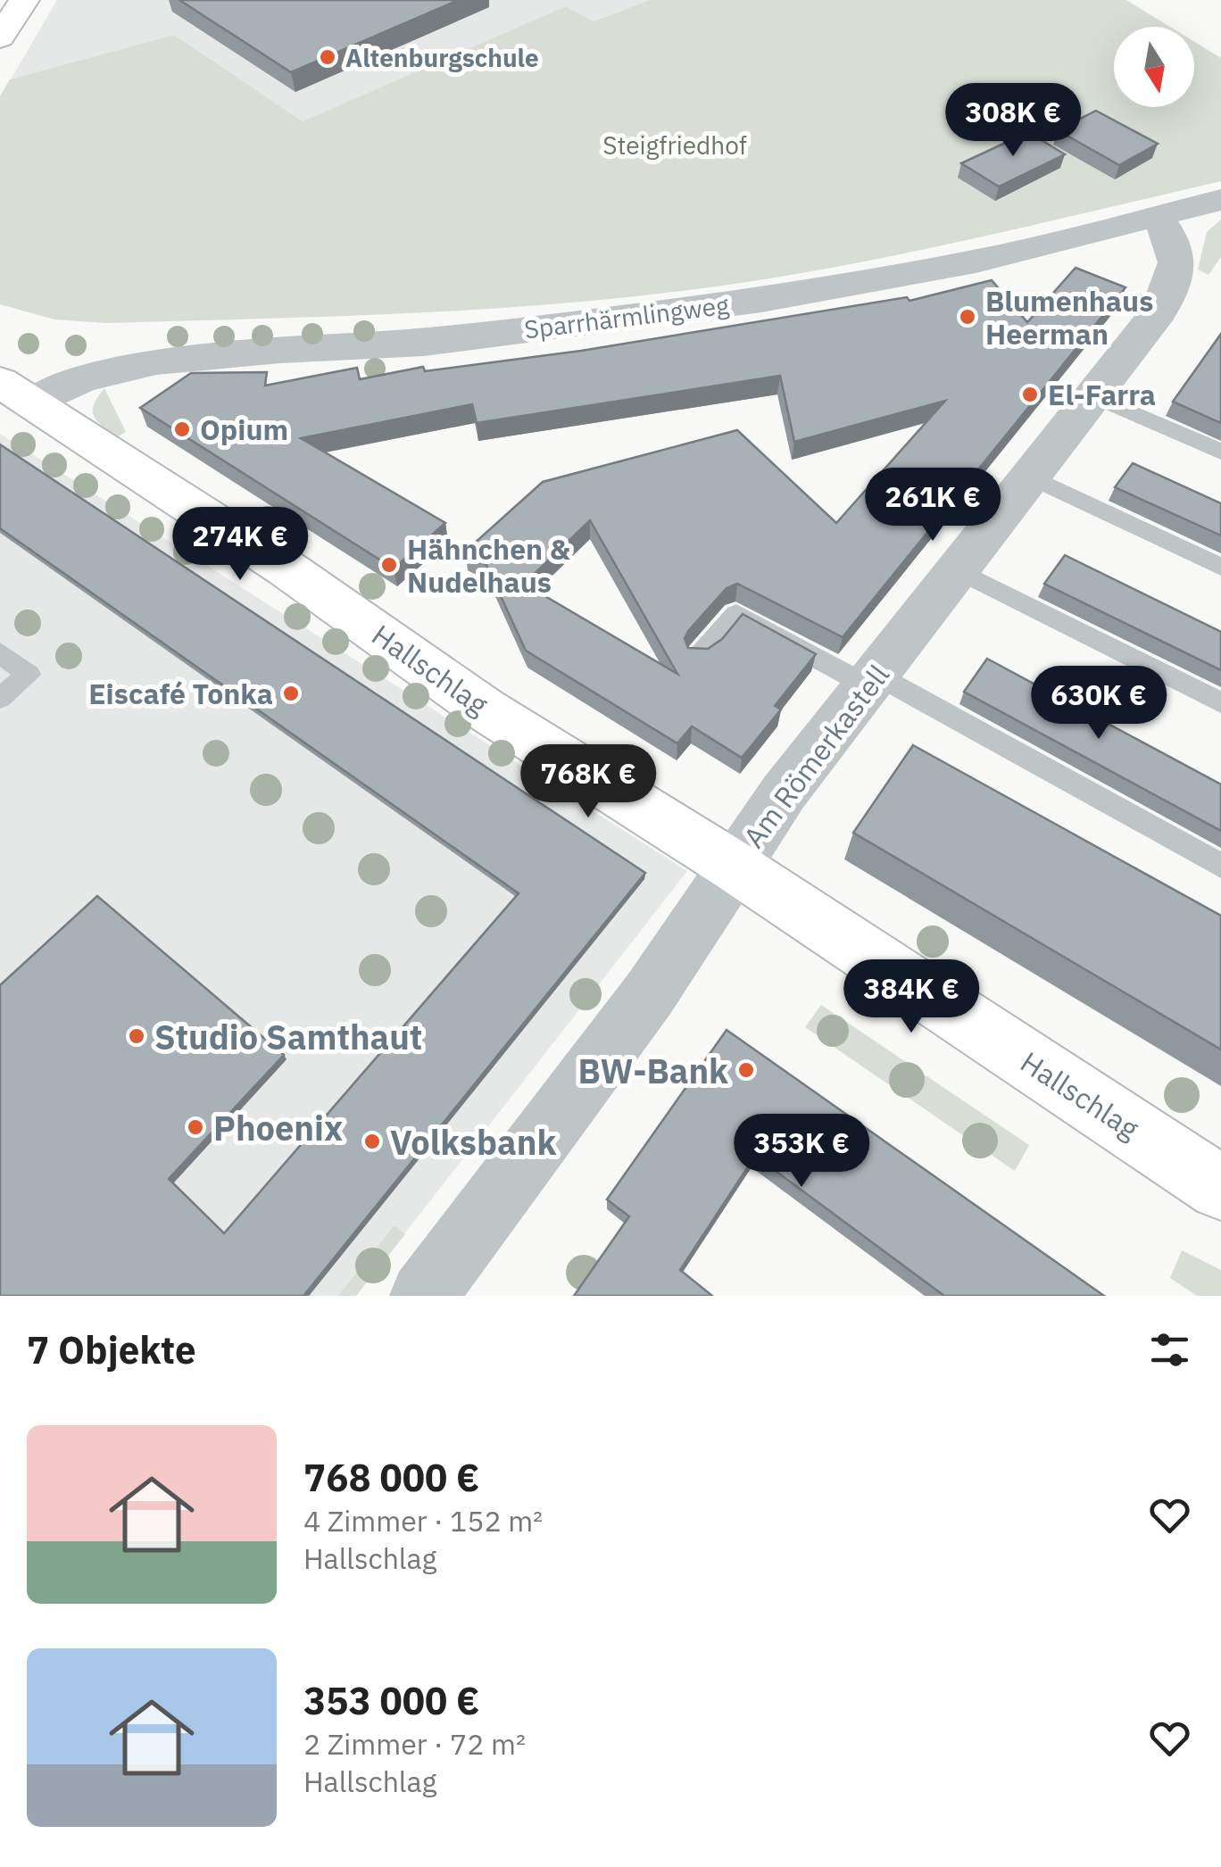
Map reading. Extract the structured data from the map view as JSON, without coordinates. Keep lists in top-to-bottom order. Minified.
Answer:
{"streets":{"main road":["Hallschlag"],"street":["Sparrhärmlingweg","Am Römerkastell"]},"crossings":[["Sparrhärmlingweg","Hallschlag"],["Sparrhärmlingweg","Am Römerkastell"],["Hallschlag","Am Römerkastell"]],"parks":["Steigfriedhof"],"places":["Altenburgschule","Blumenhaus Heerman","El-Farra","Opium","Hähnchen & Nudelhaus","Eiscafé Tonka","Studio Samthaut","BW-Bank","Phoenix","Volksbank"],"north":"bottom","page":{"price":["308K €","261K €","274K €","630K €","768K €","384K €","353K €"],"heading":"7 Objekte","list":[{"name":"768 000 €","note":"4 Zimmer · 152 m² · Hallschlag"},{"name":"353 000 €","note":"2 Zimmer · 72 m² · Hallschlag"}]}}
